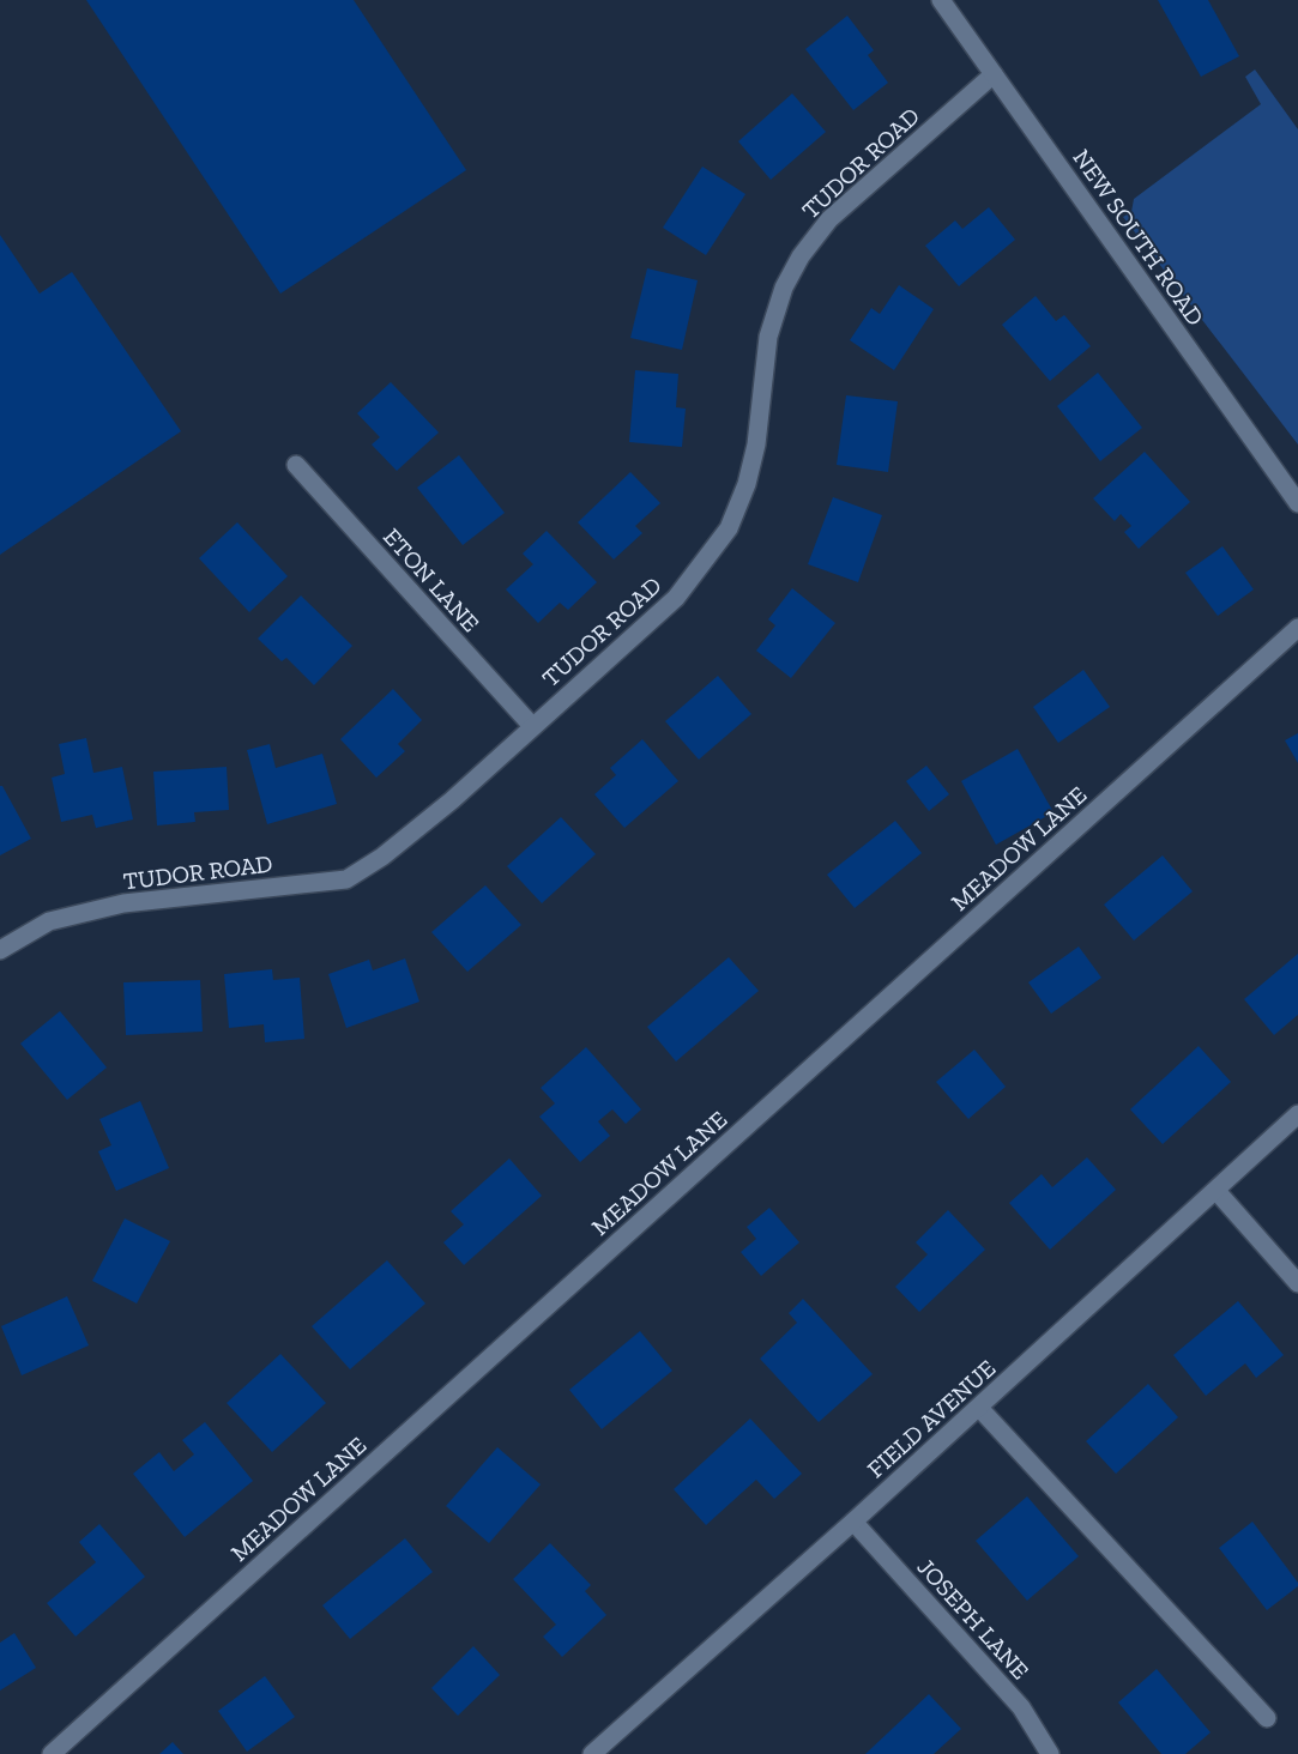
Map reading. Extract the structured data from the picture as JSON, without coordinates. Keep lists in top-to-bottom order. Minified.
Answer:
{"streets":{"street":["TUDOR ROAD","NEW SOUTH ROAD","ETON LANE","MEADOW LANE","FIELD AVENUE","JOSEPH LANE"]},"crossings":[["TUDOR ROAD","NEW SOUTH ROAD"],["TUDOR ROAD","ETON LANE"],["FIELD AVENUE","JOSEPH LANE"]]}
